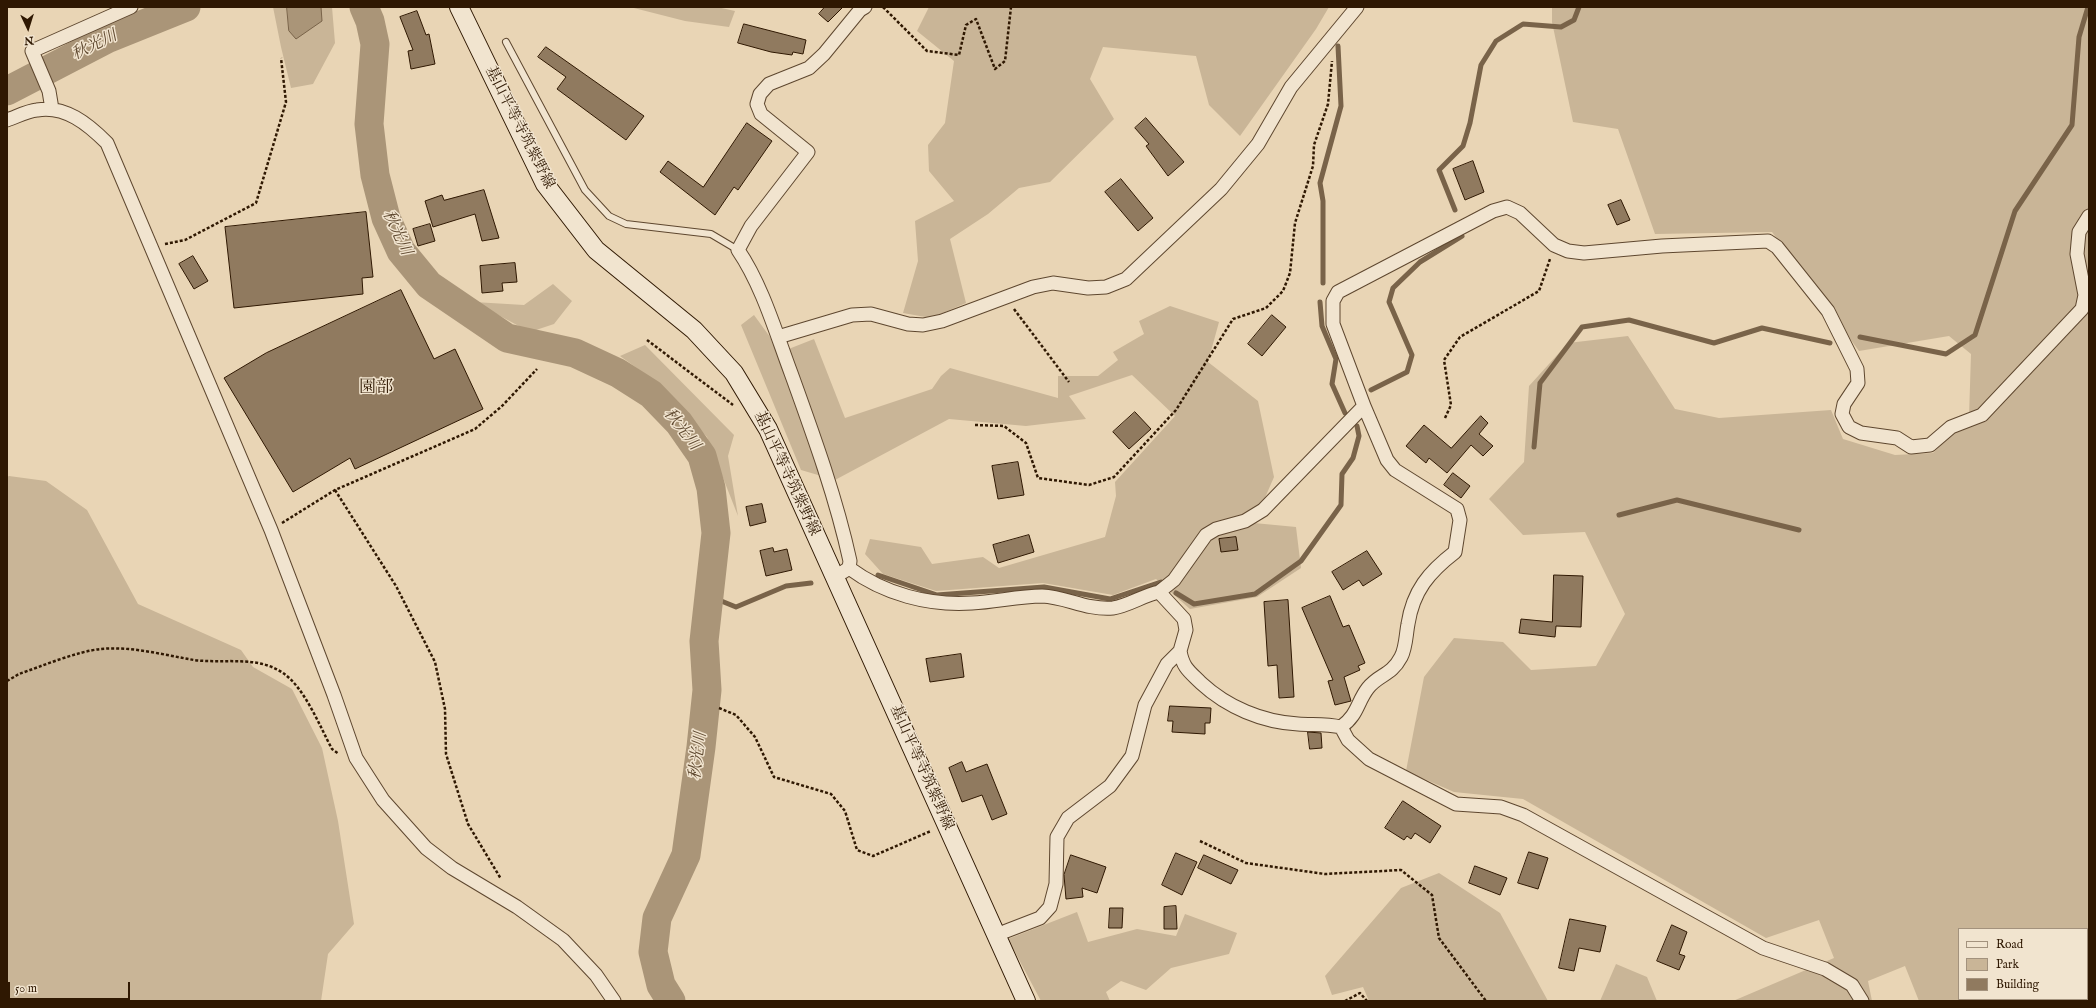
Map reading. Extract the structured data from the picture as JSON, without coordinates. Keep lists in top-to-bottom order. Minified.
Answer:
{"streets":{"main road":["基山平等寺筑紫野線"]},"districts":["園部"],"water":["秋光川"],"legend":["Road","Park","Building"],"scale_bar":"50 m","north":"bottom"}
